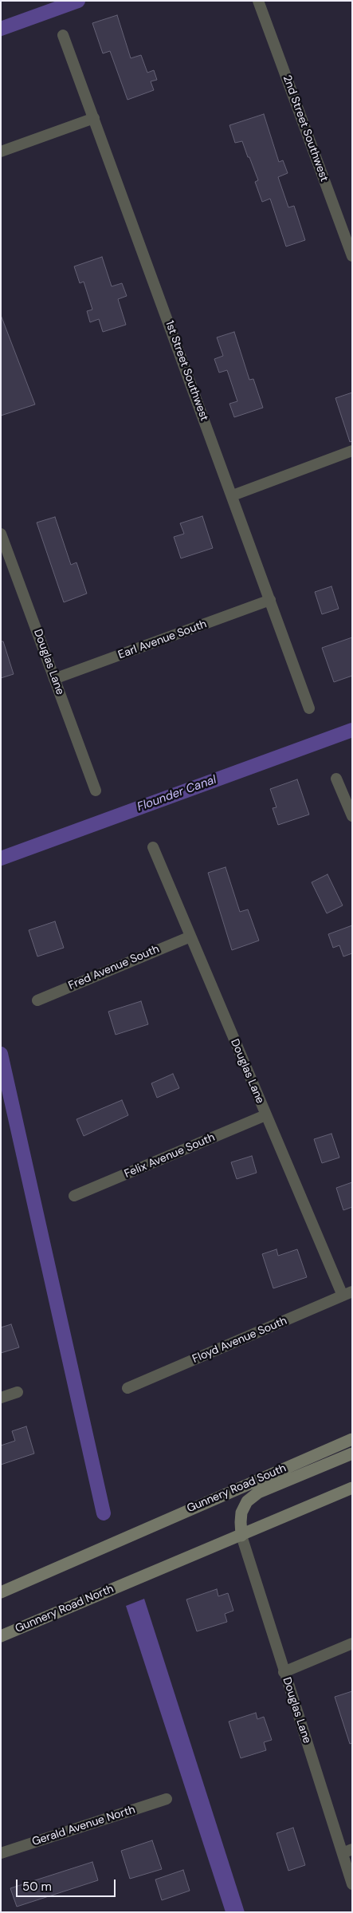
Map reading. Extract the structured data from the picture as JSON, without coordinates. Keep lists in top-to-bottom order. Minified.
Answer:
{"streets":{"main road":["Gunnery Road South","Gunnery Road North"],"street":["2nd Street Southwest","1st Street Southwest","Earl Avenue South","Douglas Lane","Fred Avenue South","Felix Avenue South","Floyd Avenue South","Gerald Avenue North"]},"crossings":[["1st Street Southwest","Earl Avenue South"],["Earl Avenue South","Douglas Lane"],["Douglas Lane","Fred Avenue South"],["Douglas Lane","Felix Avenue South"],["Douglas Lane","Floyd Avenue South"],["Douglas Lane","Gunnery Road North"]],"water":["Flounder Canal"],"scale_bar":"50 m"}
